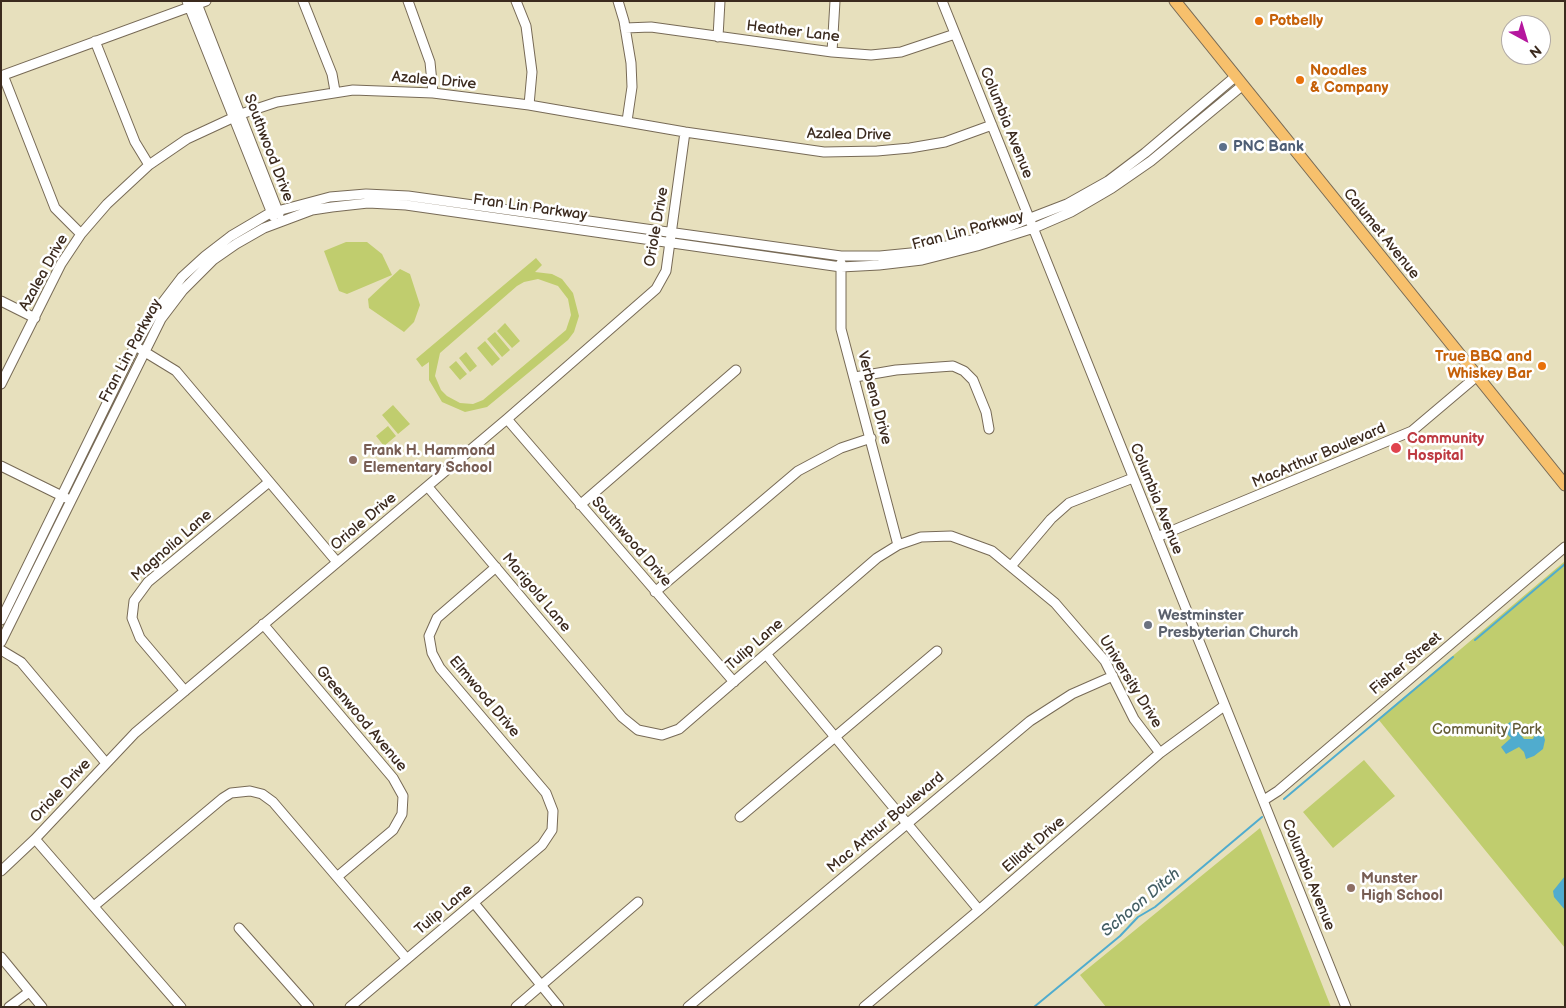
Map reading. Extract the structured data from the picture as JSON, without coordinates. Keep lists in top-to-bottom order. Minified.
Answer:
{"streets":{"main road":["Calumet Avenue"],"street":["Heather Lane","Azalea Drive","Columbia Avenue","Southwood Drive","Fran Lin Parkway","Oriole Drive","Verbena Drive","MacArthur Boulevard","Magnolia Lane","Marigold Lane","Tulip Lane","Fisher Street","University Drive","Elmwood Drive","Greenwood Avenue","Mac Arthur Boulevard","Elliott Drive"]},"crossings":[["Heather Lane","Columbia Avenue"],["Azalea Drive","Columbia Avenue"],["Azalea Drive","Southwood Drive"],["Azalea Drive","Oriole Drive"],["Columbia Avenue","Fran Lin Parkway"],["Columbia Avenue","MacArthur Boulevard"],["Columbia Avenue","Fisher Street"],["Columbia Avenue","Elliott Drive"],["Southwood Drive","Fran Lin Parkway"],["Southwood Drive","Oriole Drive"],["Southwood Drive","Tulip Lane"],["Fran Lin Parkway","Oriole Drive"],["Fran Lin Parkway","Calumet Avenue"],["Fran Lin Parkway","Verbena Drive"],["Oriole Drive","Magnolia Lane"],["Oriole Drive","Marigold Lane"],["Oriole Drive","Greenwood Avenue"],["Calumet Avenue","MacArthur Boulevard"],["Verbena Drive","Tulip Lane"],["Verbena Drive","University Drive"],["Marigold Lane","Tulip Lane"],["Marigold Lane","Elmwood Drive"],["Tulip Lane","University Drive"],["Tulip Lane","Elmwood Drive"],["University Drive","Mac Arthur Boulevard"],["University Drive","Elliott Drive"]],"water":["Schoon Ditch"],"parks":["Community Park"],"places":["Potbelly","Noodles & Company","PNC Bank","True BBQ and Whiskey Bar","Community Hospital","Frank H. Hammond Elementary School","Westminster Presbyterian Church","Munster High School"],"north":"bottom right"}
